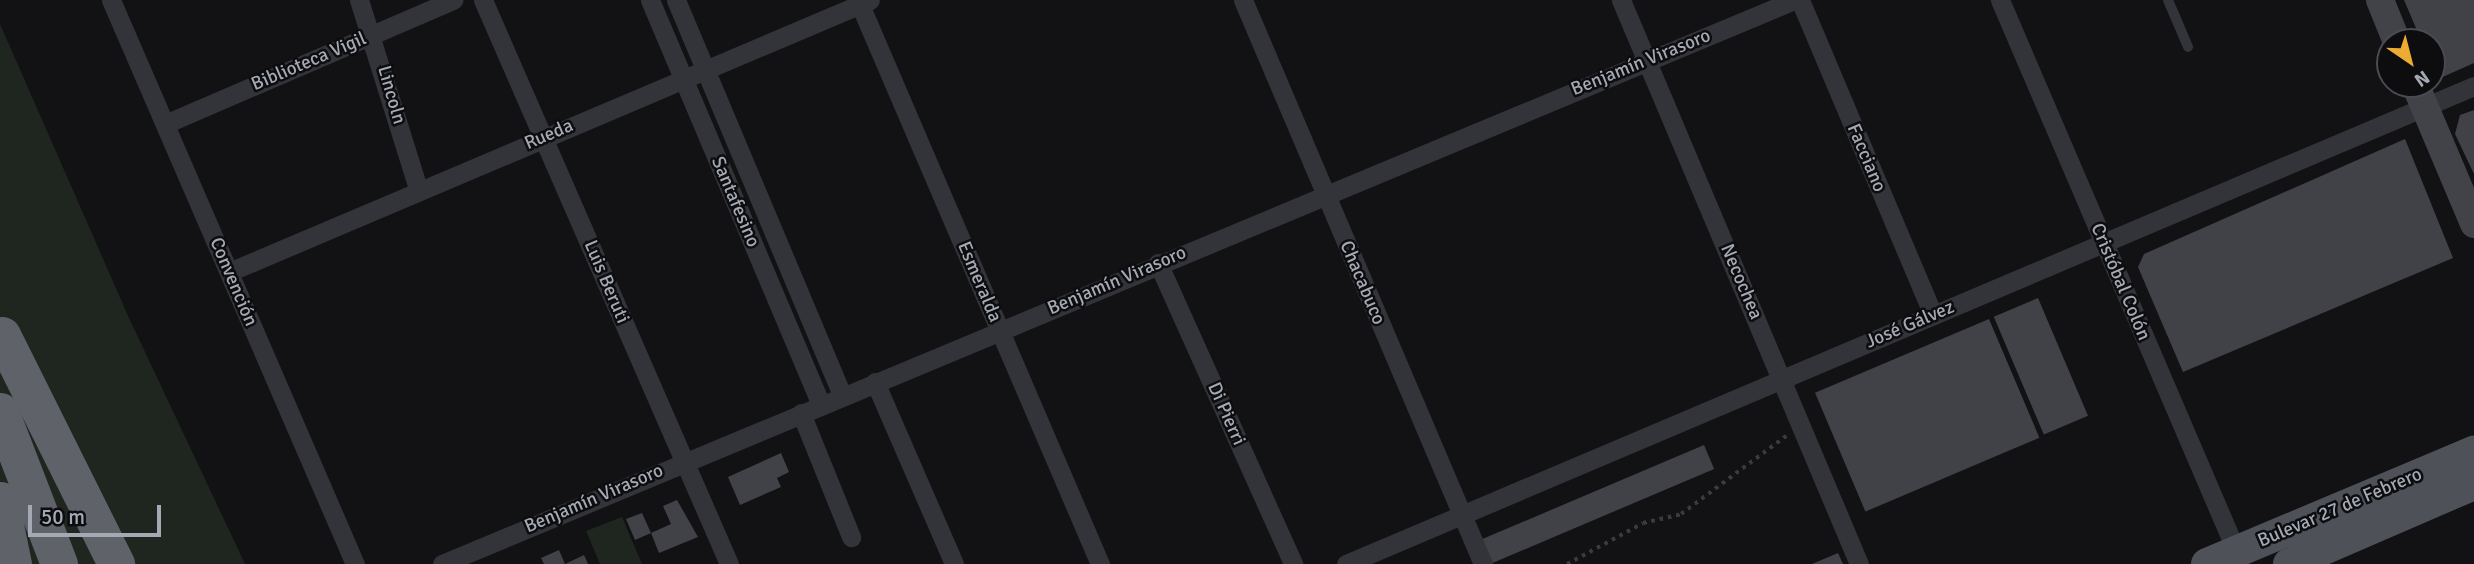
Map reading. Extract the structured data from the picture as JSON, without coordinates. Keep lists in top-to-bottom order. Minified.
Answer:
{"streets":{"main road":["Bulevar 27 de Febrero"],"street":["Biblioteca Vigil","Benjamín Virasoro","Lincoln","Rueda","Facciano","Santafesino","Convención","Luis Beruti","Esmeralda","Necochea","Cristóbal Colón","Chacabuco","José Gálvez","Di Pierri"]},"crossings":[["Biblioteca Vigil","Lincoln"],["Biblioteca Vigil","Convención"],["Benjamín Virasoro","Santafesino"],["Benjamín Virasoro","Luis Beruti"],["Benjamín Virasoro","Esmeralda"],["Benjamín Virasoro","Necochea"],["Benjamín Virasoro","Chacabuco"],["Benjamín Virasoro","Di Pierri"],["Lincoln","Rueda"],["Rueda","Santafesino"],["Rueda","Convención"],["Rueda","Luis Beruti"],["Rueda","Esmeralda"],["Facciano","José Gálvez"],["Necochea","José Gálvez"],["Cristóbal Colón","José Gálvez"],["Cristóbal Colón","Bulevar 27 de Febrero"],["Chacabuco","José Gálvez"]],"scale_bar":"50 m","north":"bottom right"}
